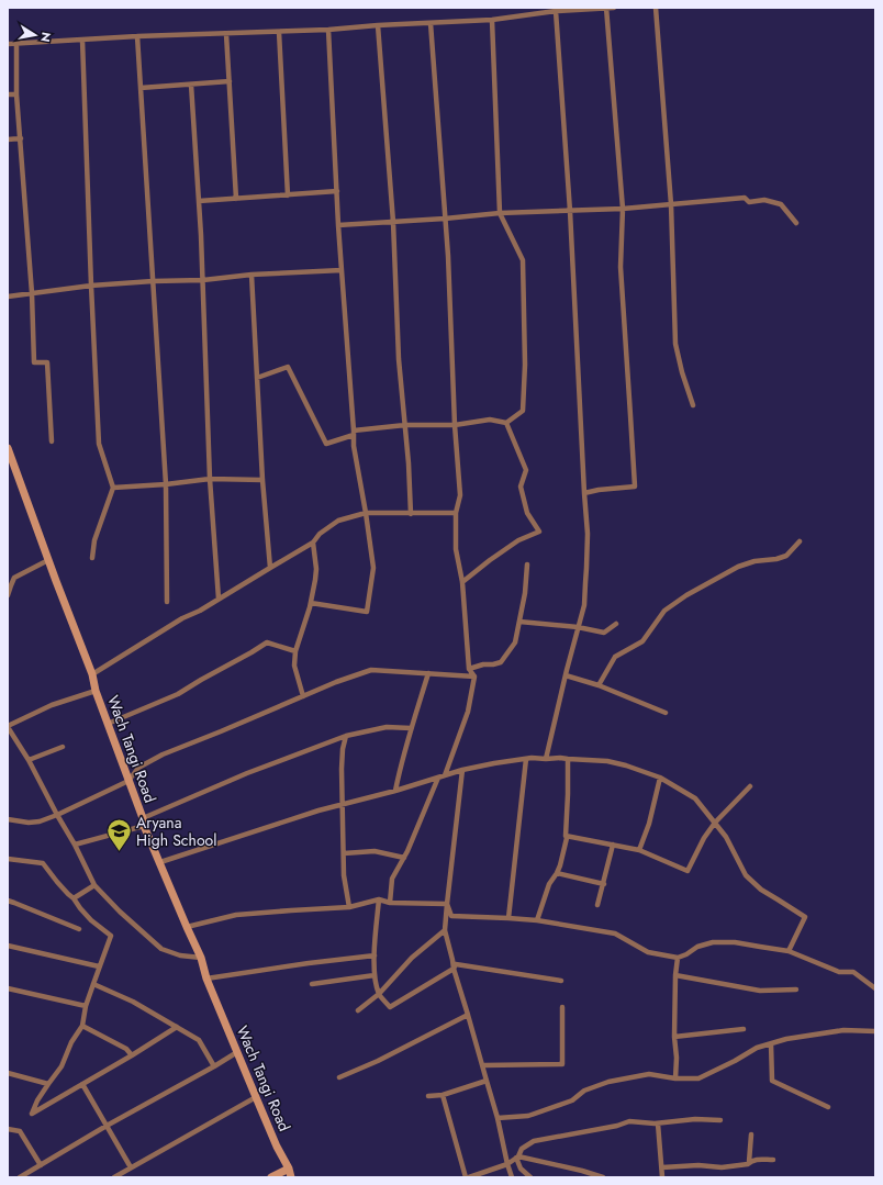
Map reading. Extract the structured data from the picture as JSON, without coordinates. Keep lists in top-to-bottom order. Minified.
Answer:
{"streets":{"main road":["Wach Tangi Road"]},"places":{"school or university":["Aryana High School"]},"north":"right"}
